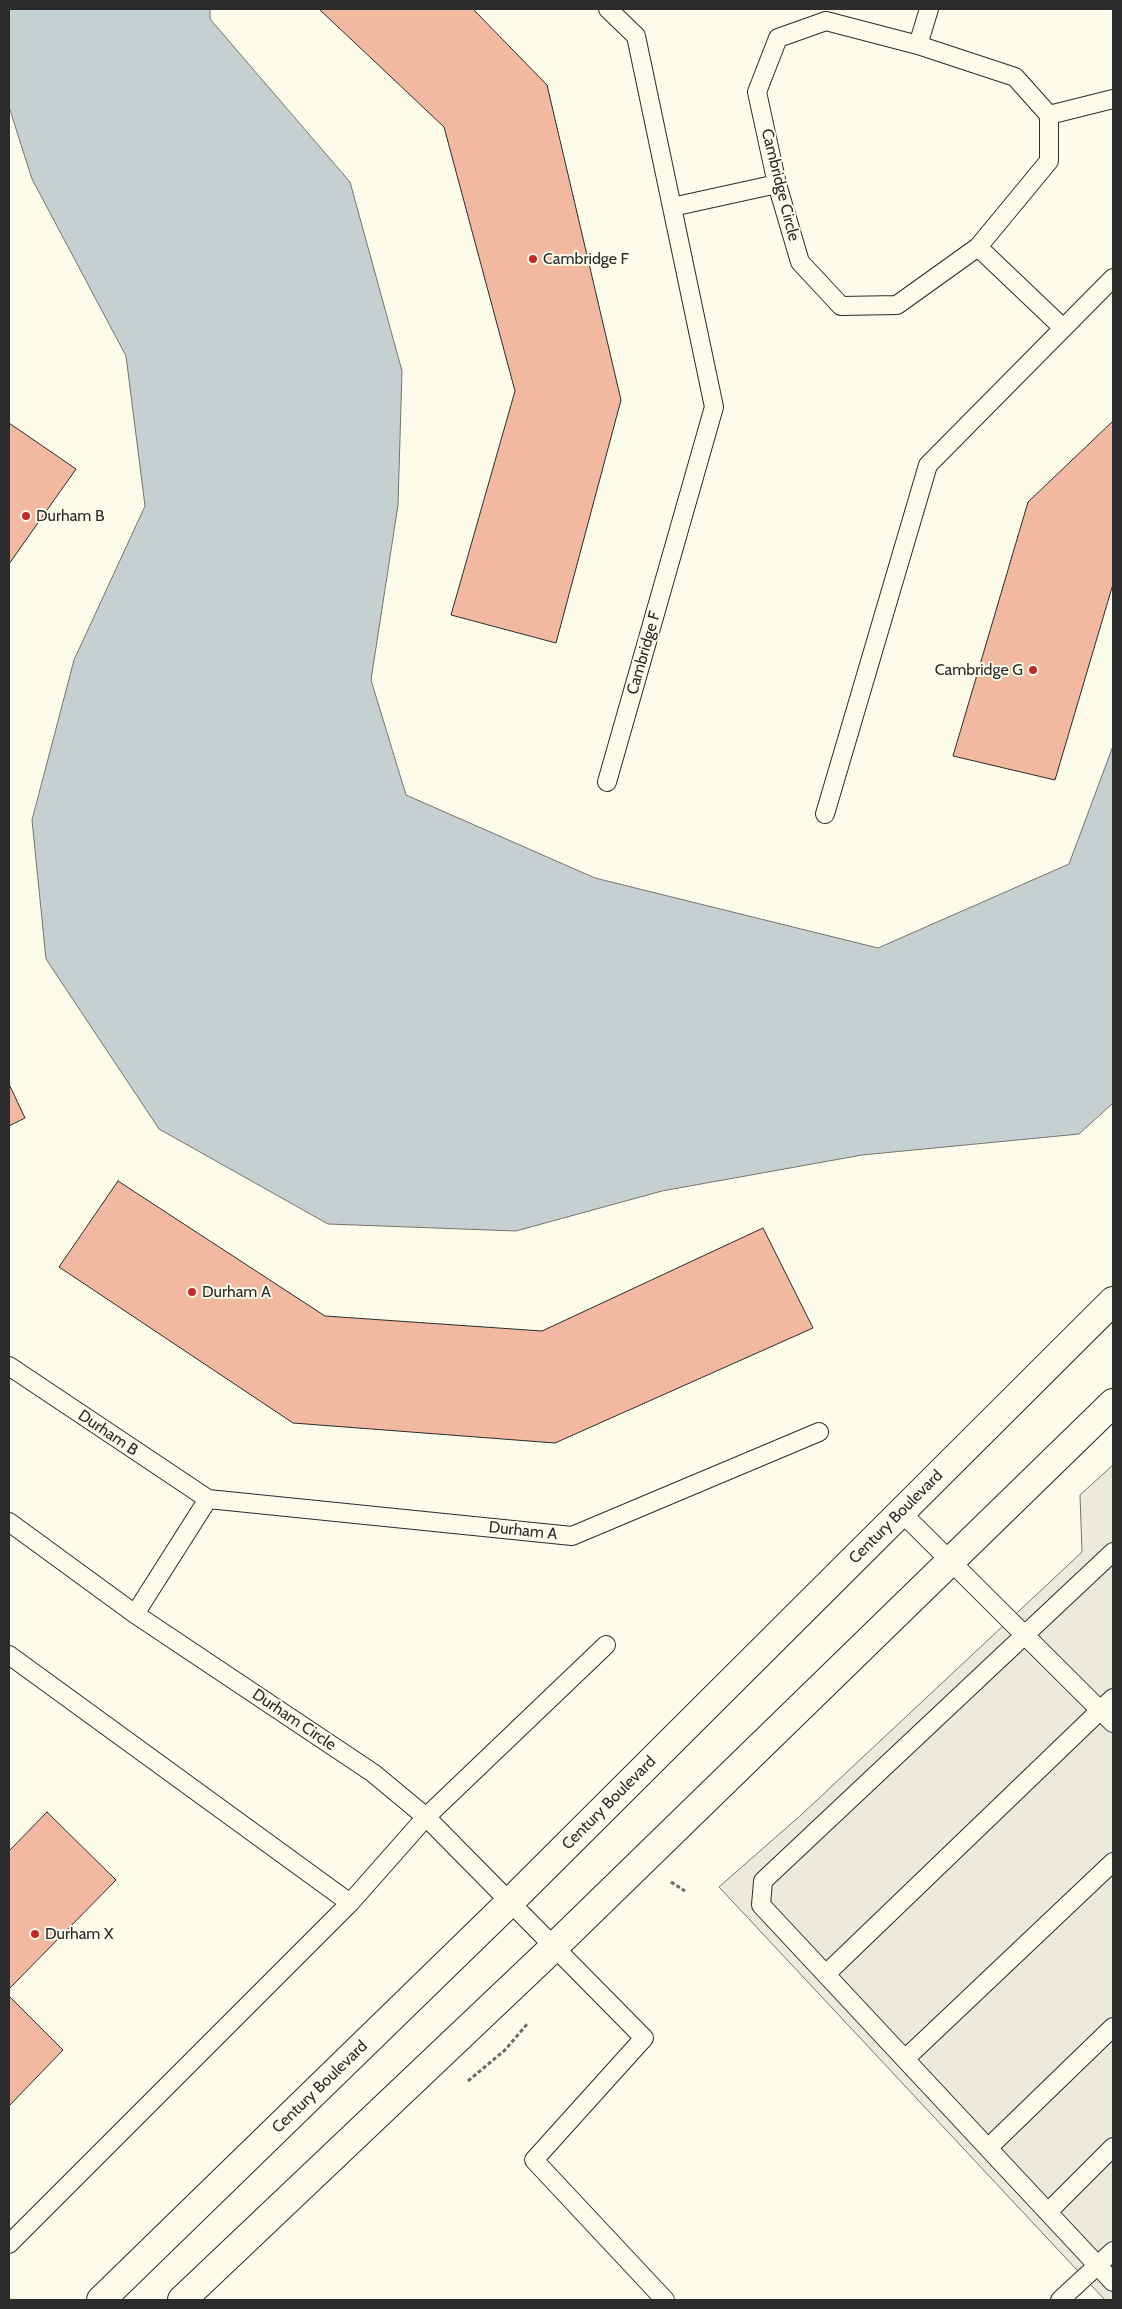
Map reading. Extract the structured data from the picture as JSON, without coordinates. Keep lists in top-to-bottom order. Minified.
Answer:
{"streets":{"street":["Century Boulevard"],"lane":["Cambridge Circle","Cambridge F","Durham B","Durham A","Durham Circle"]},"crossings":[["Durham B","Durham A"],["Century Boulevard","Durham Circle"]],"places":["Cambridge F","Durham B","Cambridge G","Durham A","Durham X"]}
